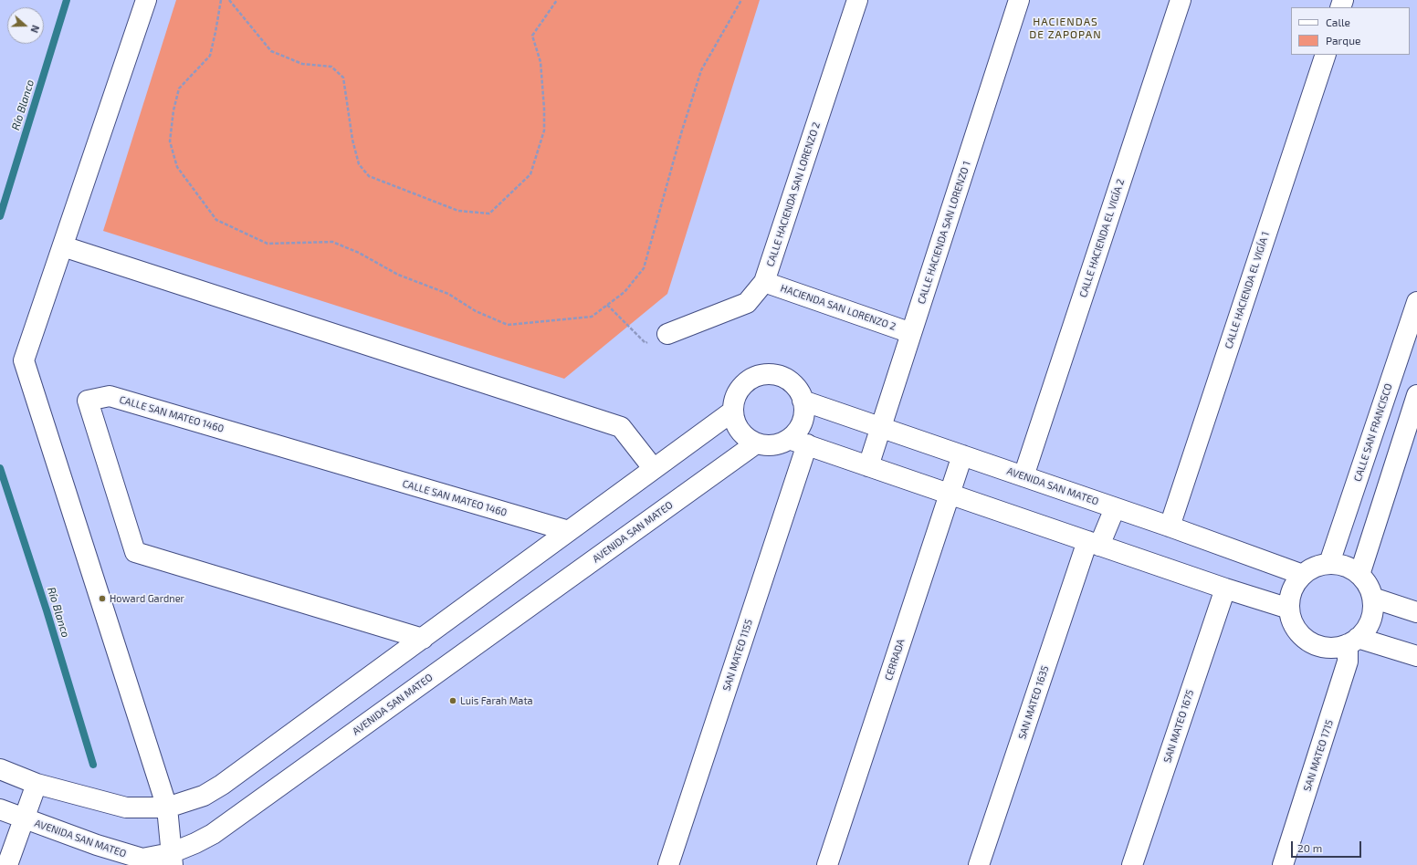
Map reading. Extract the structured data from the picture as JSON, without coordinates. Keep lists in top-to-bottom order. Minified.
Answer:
{"streets":{"street":["CALLE HACIENDA SAN LORENZO 2","CALLE HACIENDA SAN LORENZO 1","CALLE HACIENDA EL VIGÍA 2","CALLE HACIENDA EL VIGÍA 1","HACIENDA SAN LORENZO 2","CALLE SAN MATEO 1460","CALLE SAN FRANCISCO","AVENIDA SAN MATEO","SAN MATEO 1155","CERRADA","SAN MATEO 1635","SAN MATEO 1675","SAN MATEO 1715"]},"crossings":[["CALLE HACIENDA SAN LORENZO 2","HACIENDA SAN LORENZO 2"],["CALLE HACIENDA SAN LORENZO 1","HACIENDA SAN LORENZO 2"],["CALLE HACIENDA SAN LORENZO 1","AVENIDA SAN MATEO"],["CALLE HACIENDA EL VIGÍA 2","AVENIDA SAN MATEO"],["CALLE HACIENDA EL VIGÍA 1","AVENIDA SAN MATEO"],["CALLE SAN FRANCISCO","AVENIDA SAN MATEO"],["CALLE SAN FRANCISCO","SAN MATEO 1715"],["AVENIDA SAN MATEO","SAN MATEO 1155"],["AVENIDA SAN MATEO","CERRADA"],["AVENIDA SAN MATEO","SAN MATEO 1635"],["AVENIDA SAN MATEO","SAN MATEO 1715"]],"districts":["HACIENDAS DE ZAPOPAN"],"water":["Río Blanco"],"places":["Howard Gardner","Luis Farah Mata"],"legend":["Calle","Parque"],"scale_bar":"20 m","north":"right"}
